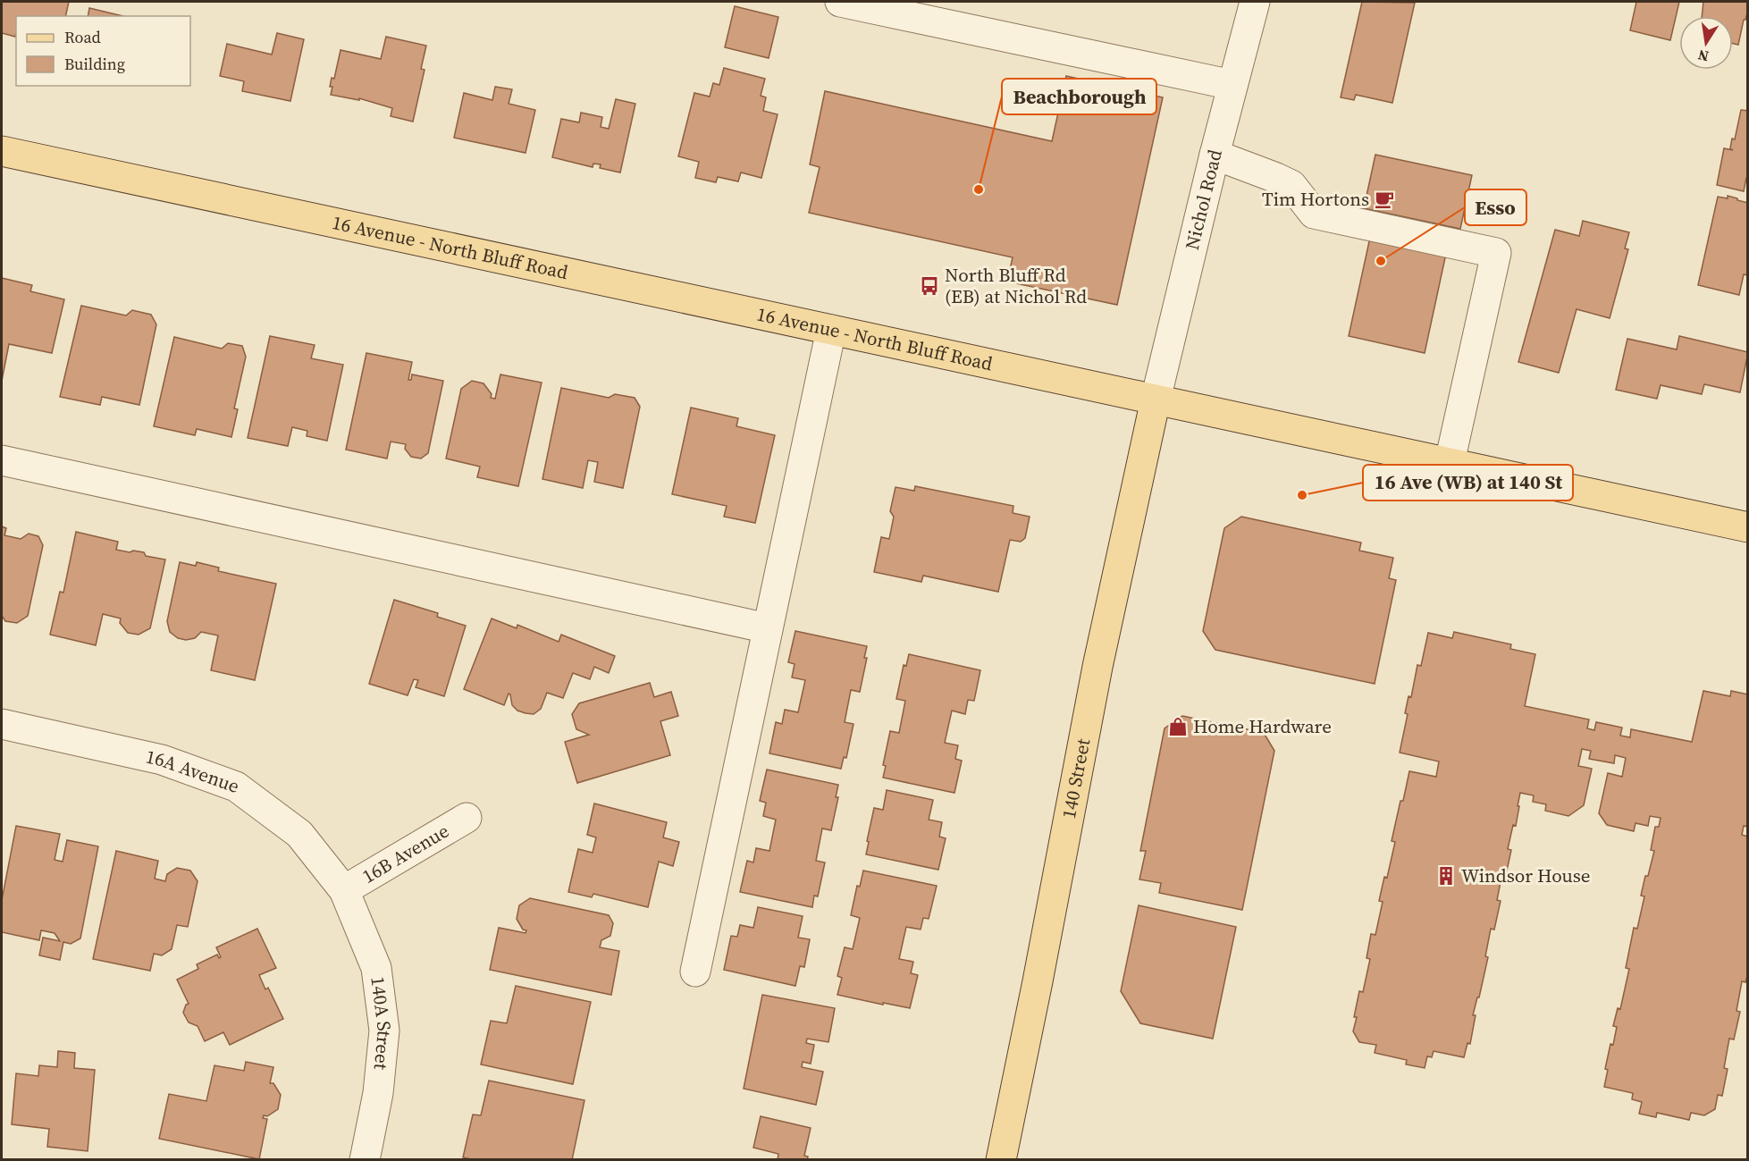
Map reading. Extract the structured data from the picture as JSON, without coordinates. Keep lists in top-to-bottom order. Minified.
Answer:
{"streets":{"main road":["16 Avenue - North Bluff Road","140 Street"],"street":["Nichol Road","16A Avenue","16B Avenue","140A Street"]},"crossings":[["Nichol Road","16 Avenue - North Bluff Road"],["Nichol Road","140 Street"],["16 Avenue - North Bluff Road","140 Street"],["16A Avenue","16B Avenue"],["16A Avenue","140A Street"],["16B Avenue","140A Street"]],"places":{"other":["Beachborough","Esso","16 Ave (WB) at 140 St"],"cafe":["Tim Hortons"],"bus stop":["North Bluff Rd (EB) at Nichol Rd"],"shop":["Home Hardware"],"building":["Windsor House"]},"legend":["Road","Building"],"north":"bottom"}
